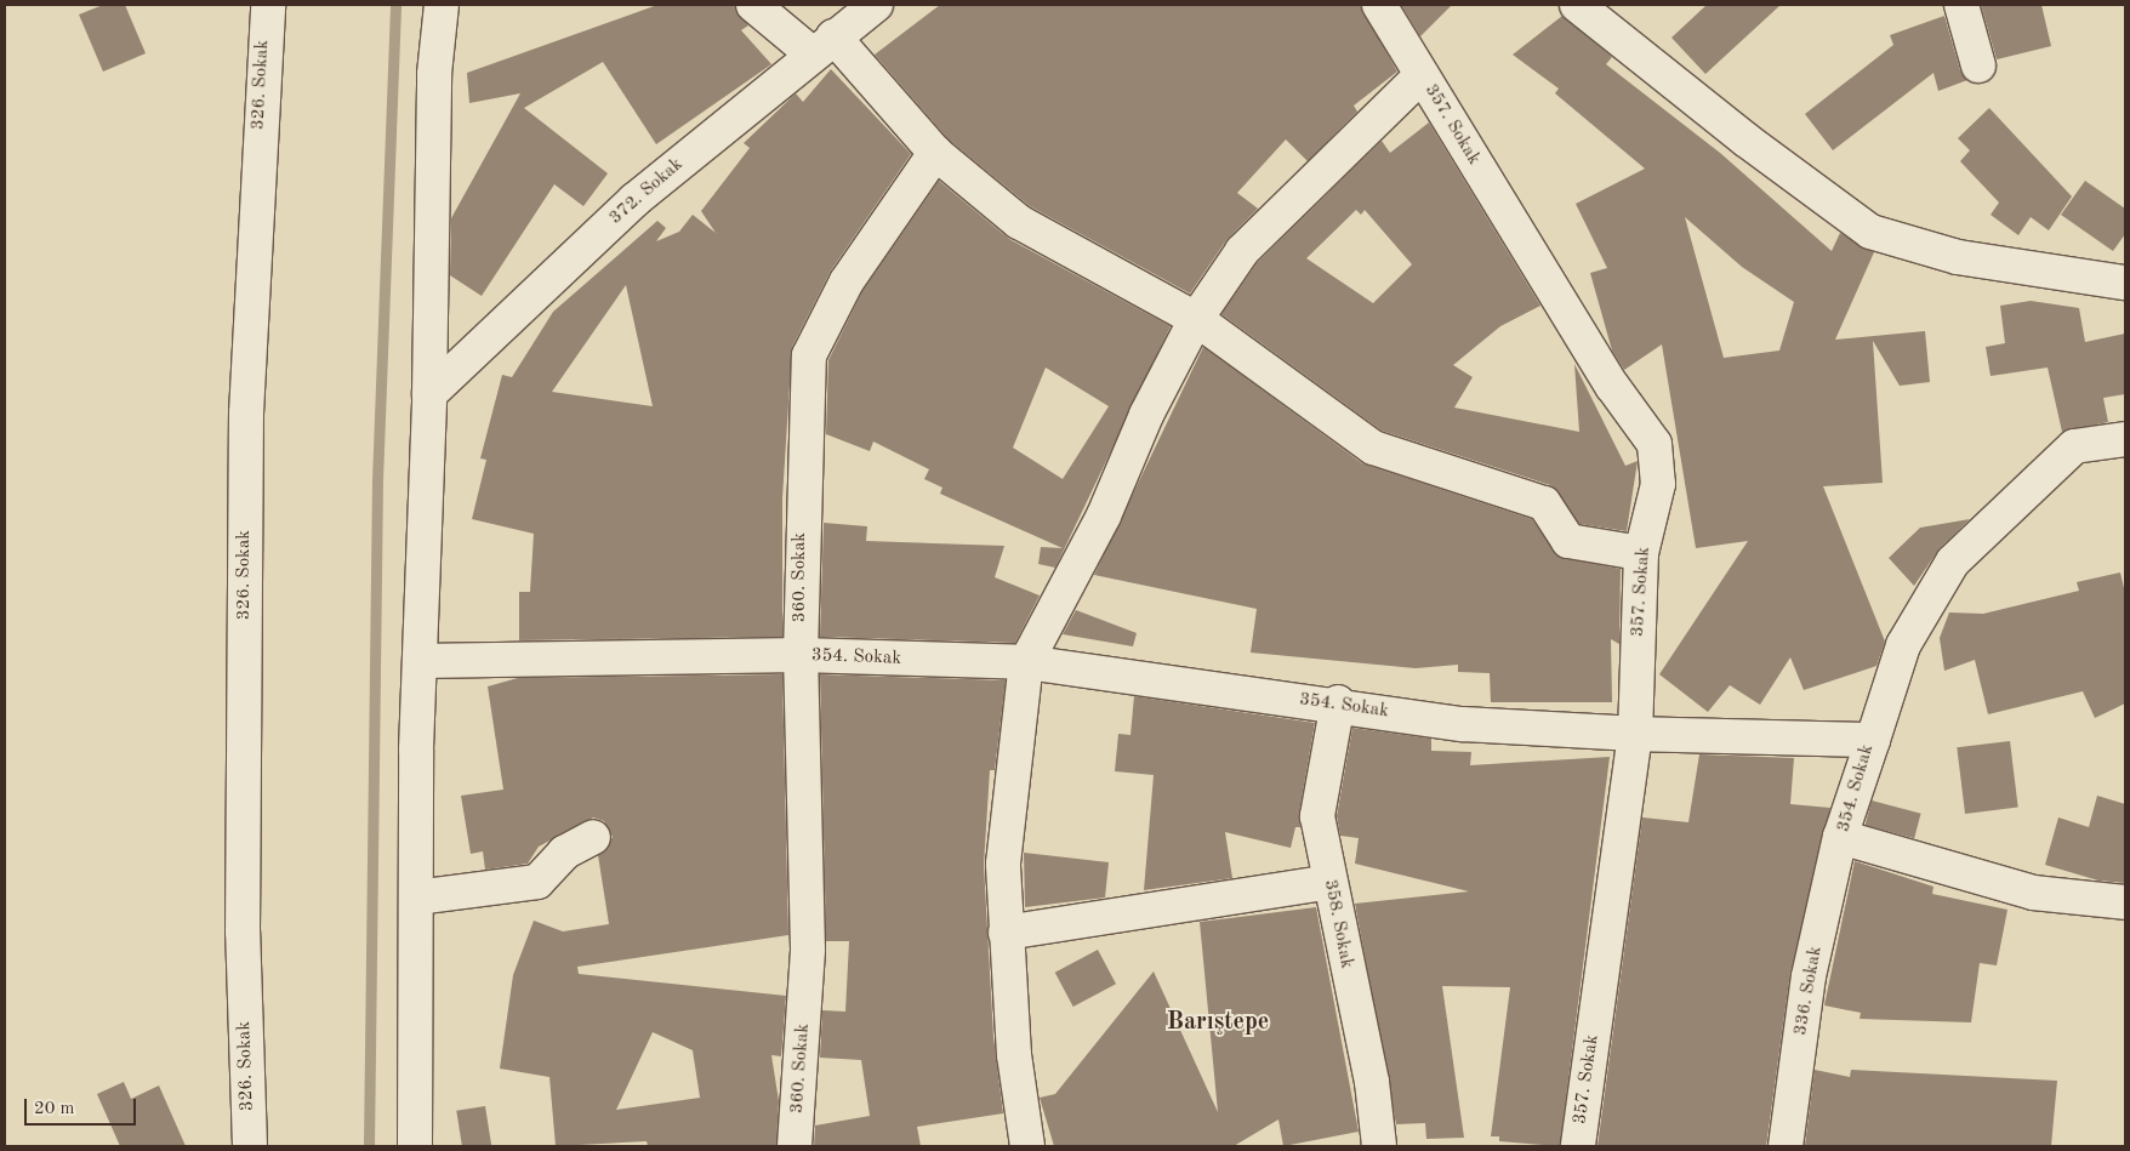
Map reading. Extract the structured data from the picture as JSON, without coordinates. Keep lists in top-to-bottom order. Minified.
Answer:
{"streets":{"street":["326. Sokak","357. Sokak","372. Sokak","360. Sokak","354. Sokak","358. Sokak","336. Sokak"]},"crossings":[["357. Sokak","354. Sokak"],["360. Sokak","354. Sokak"],["354. Sokak","358. Sokak"],["354. Sokak","336. Sokak"]],"districts":["Barıştepe"],"scale_bar":"20 m"}
